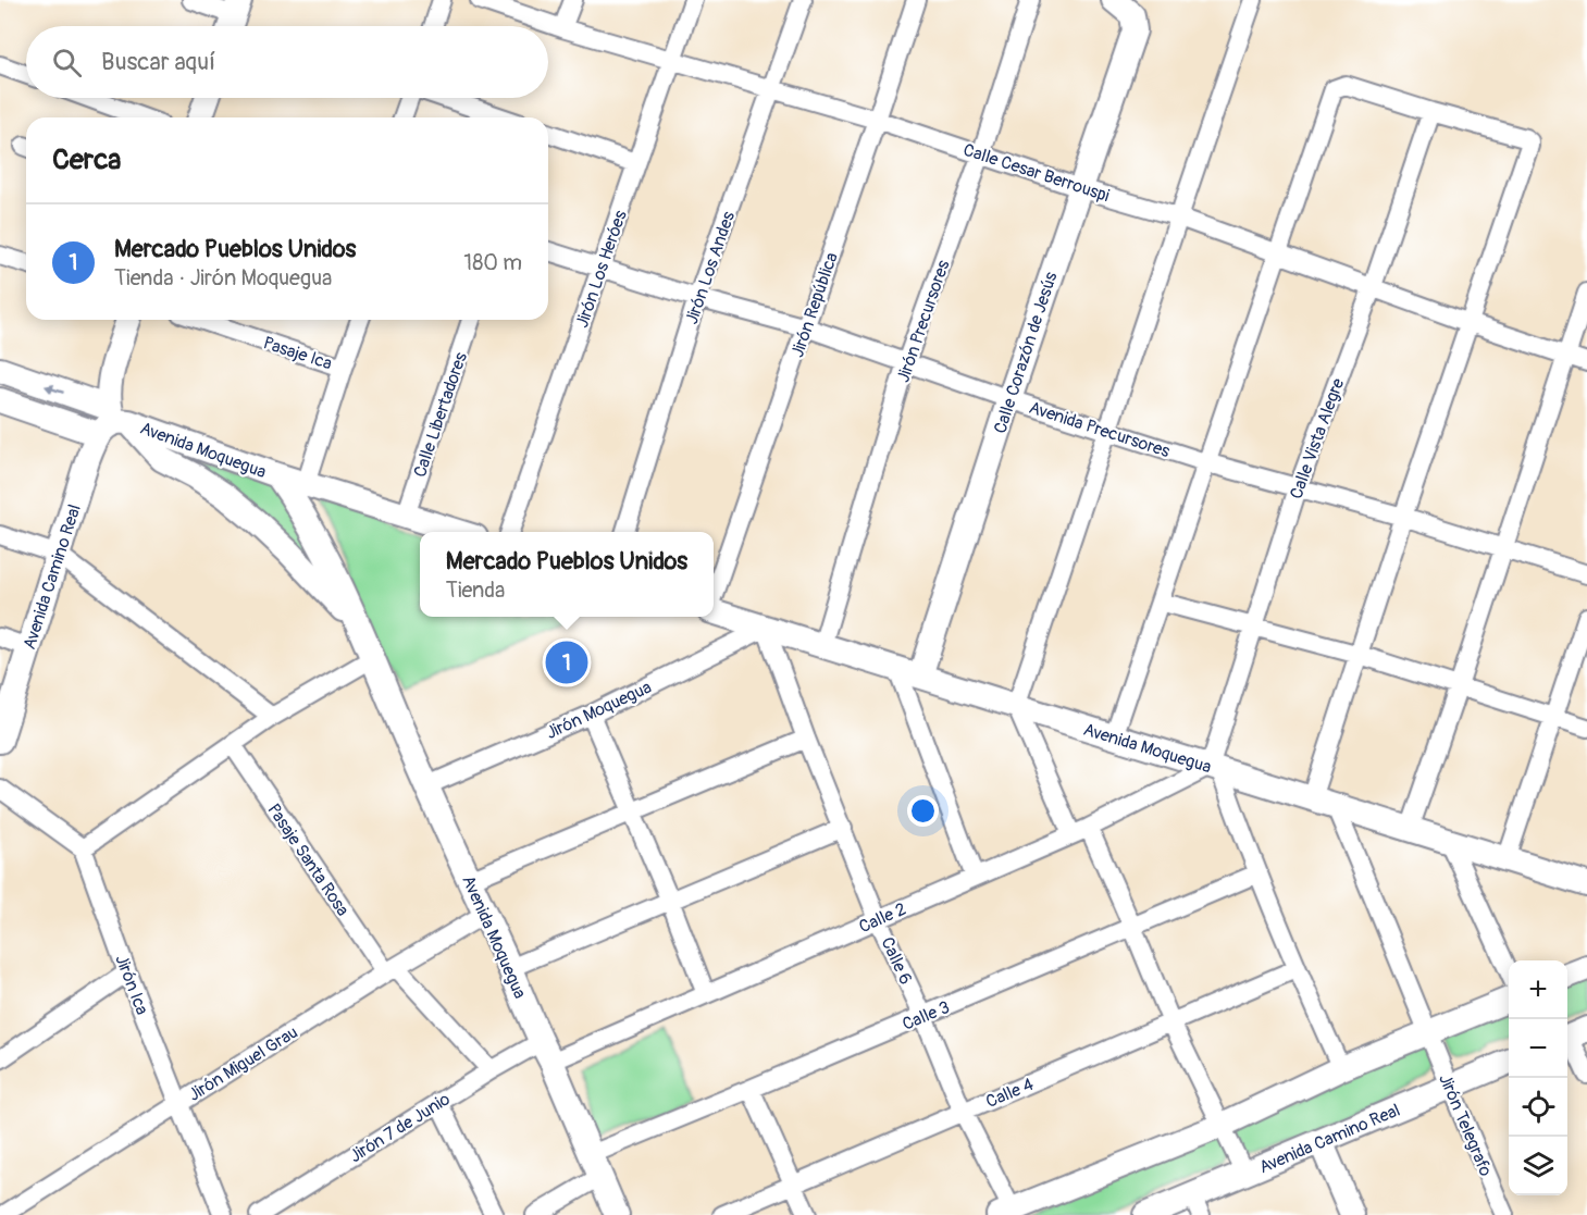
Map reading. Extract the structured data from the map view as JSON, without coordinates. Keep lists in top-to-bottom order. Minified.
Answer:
{"streets":{"street":["Calle Cesar Berrouspi","Jirón Los Andes","Jirón Los Heróes","Jirón República","Jirón Precursores","Pasaje Ica","Calle Corazón de Jesús","Calle Libertadores","Avenida Precursores","Calle Vista Alegre","Avenida Moquegua","Avenida Camino Real","Jirón Moquegua","Pasaje Santa Rosa","Calle 2","Calle 6","Jirón Ica","Calle 3","Jirón Miguel Grau","Calle 4","Jirón Telegrafo","Jirón 7 de Junio"]},"crossings":[["Calle Cesar Berrouspi","Jirón Los Andes"],["Calle Cesar Berrouspi","Jirón Los Heróes"],["Calle Cesar Berrouspi","Jirón República"],["Calle Cesar Berrouspi","Jirón Precursores"],["Calle Cesar Berrouspi","Calle Corazón de Jesús"],["Calle Cesar Berrouspi","Calle Vista Alegre"],["Jirón Los Andes","Avenida Precursores"],["Jirón Los Heróes","Avenida Precursores"],["Jirón República","Avenida Precursores"],["Jirón Precursores","Avenida Precursores"],["Jirón Precursores","Avenida Moquegua"],["Calle Corazón de Jesús","Avenida Precursores"],["Calle Corazón de Jesús","Avenida Moquegua"],["Calle Libertadores","Avenida Moquegua"],["Avenida Precursores","Calle Vista Alegre"],["Calle Vista Alegre","Avenida Moquegua"],["Calle Vista Alegre","Calle 2"],["Avenida Moquegua","Avenida Camino Real"],["Avenida Moquegua","Jirón Moquegua"],["Avenida Moquegua","Calle 2"],["Avenida Moquegua","Calle 6"],["Avenida Moquegua","Calle 3"],["Avenida Moquegua","Jirón Miguel Grau"],["Avenida Moquegua","Jirón Telegrafo"],["Avenida Moquegua","Jirón 7 de Junio"],["Avenida Camino Real","Jirón Telegrafo"],["Jirón Moquegua","Calle 6"],["Pasaje Santa Rosa","Jirón Miguel Grau"],["Pasaje Santa Rosa","Jirón 7 de Junio"],["Calle 2","Calle 6"],["Calle 2","Jirón 7 de Junio"],["Calle 6","Calle 3"],["Calle 6","Calle 4"],["Jirón Ica","Jirón Miguel Grau"]],"page":{"search":"Buscar aquí","heading":"Cerca","list":[{"mark":"1","name":"Mercado Pueblos Unidos","note":"Tienda · Jirón Moquegua","value":"180 m"}],"popup":["Mercado Pueblos Unidos","Tienda"],"pins":"1","map_buttons":["+","−"]}}
